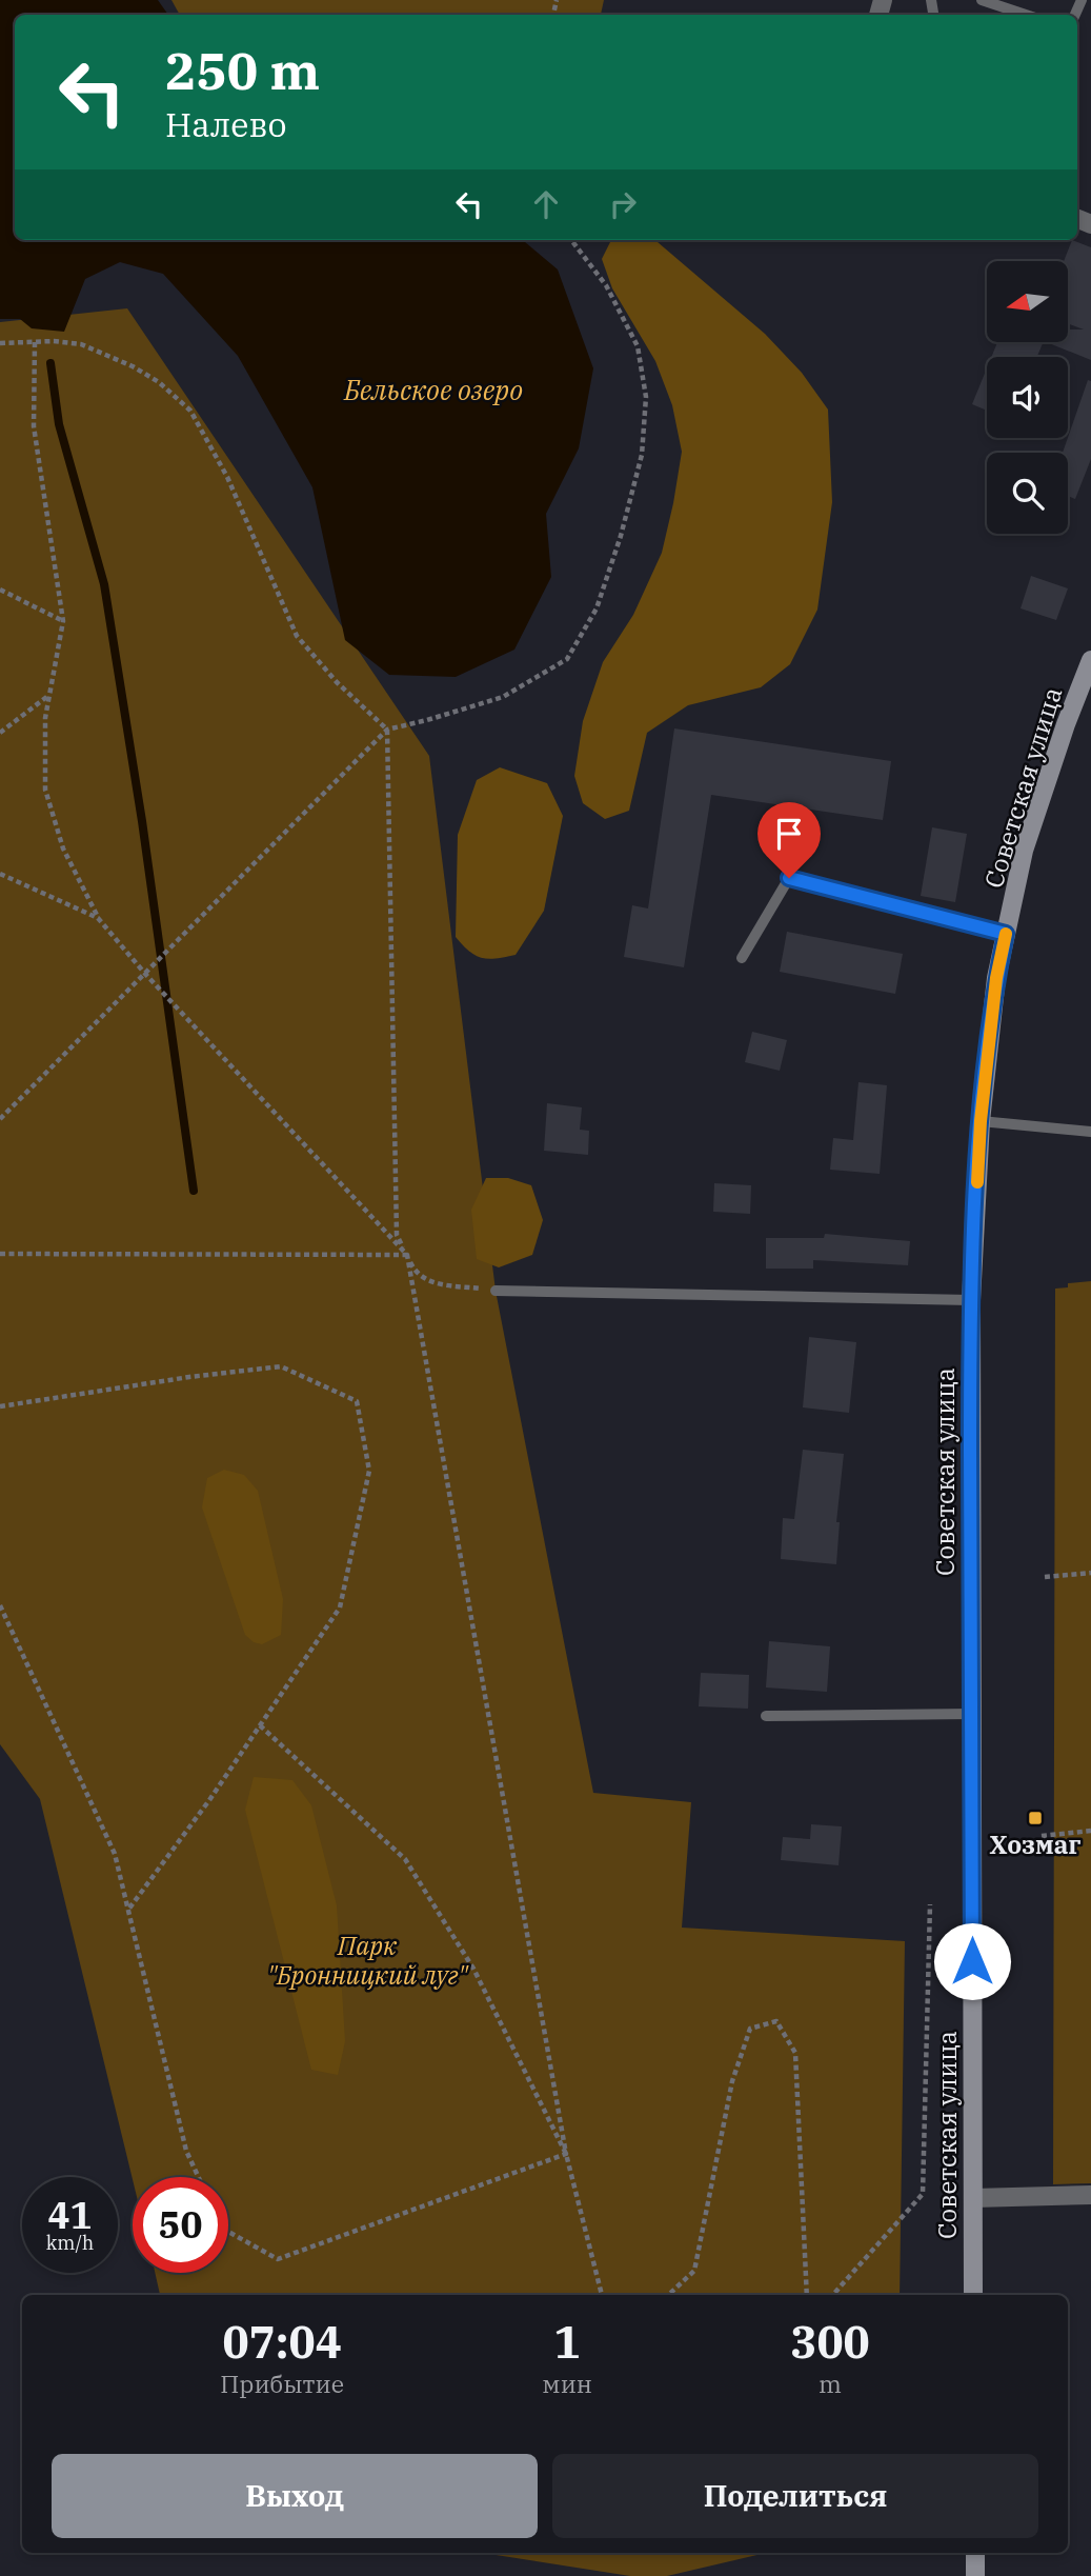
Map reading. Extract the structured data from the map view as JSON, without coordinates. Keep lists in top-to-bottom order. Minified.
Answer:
{"streets":{"main road":["Советская улица"]},"water":["Бельское озеро"],"parks":["Парк \"Бронницкий луг\""],"places":{"transit":["Хозмаг"]},"north":"left","page":{"turn":["250 m","Налево"],"speed":"41 km/h","limit":"50","eta":["07:04","Прибытие","1","мин","300","m"],"buttons":["Выход","Поделиться"]}}
